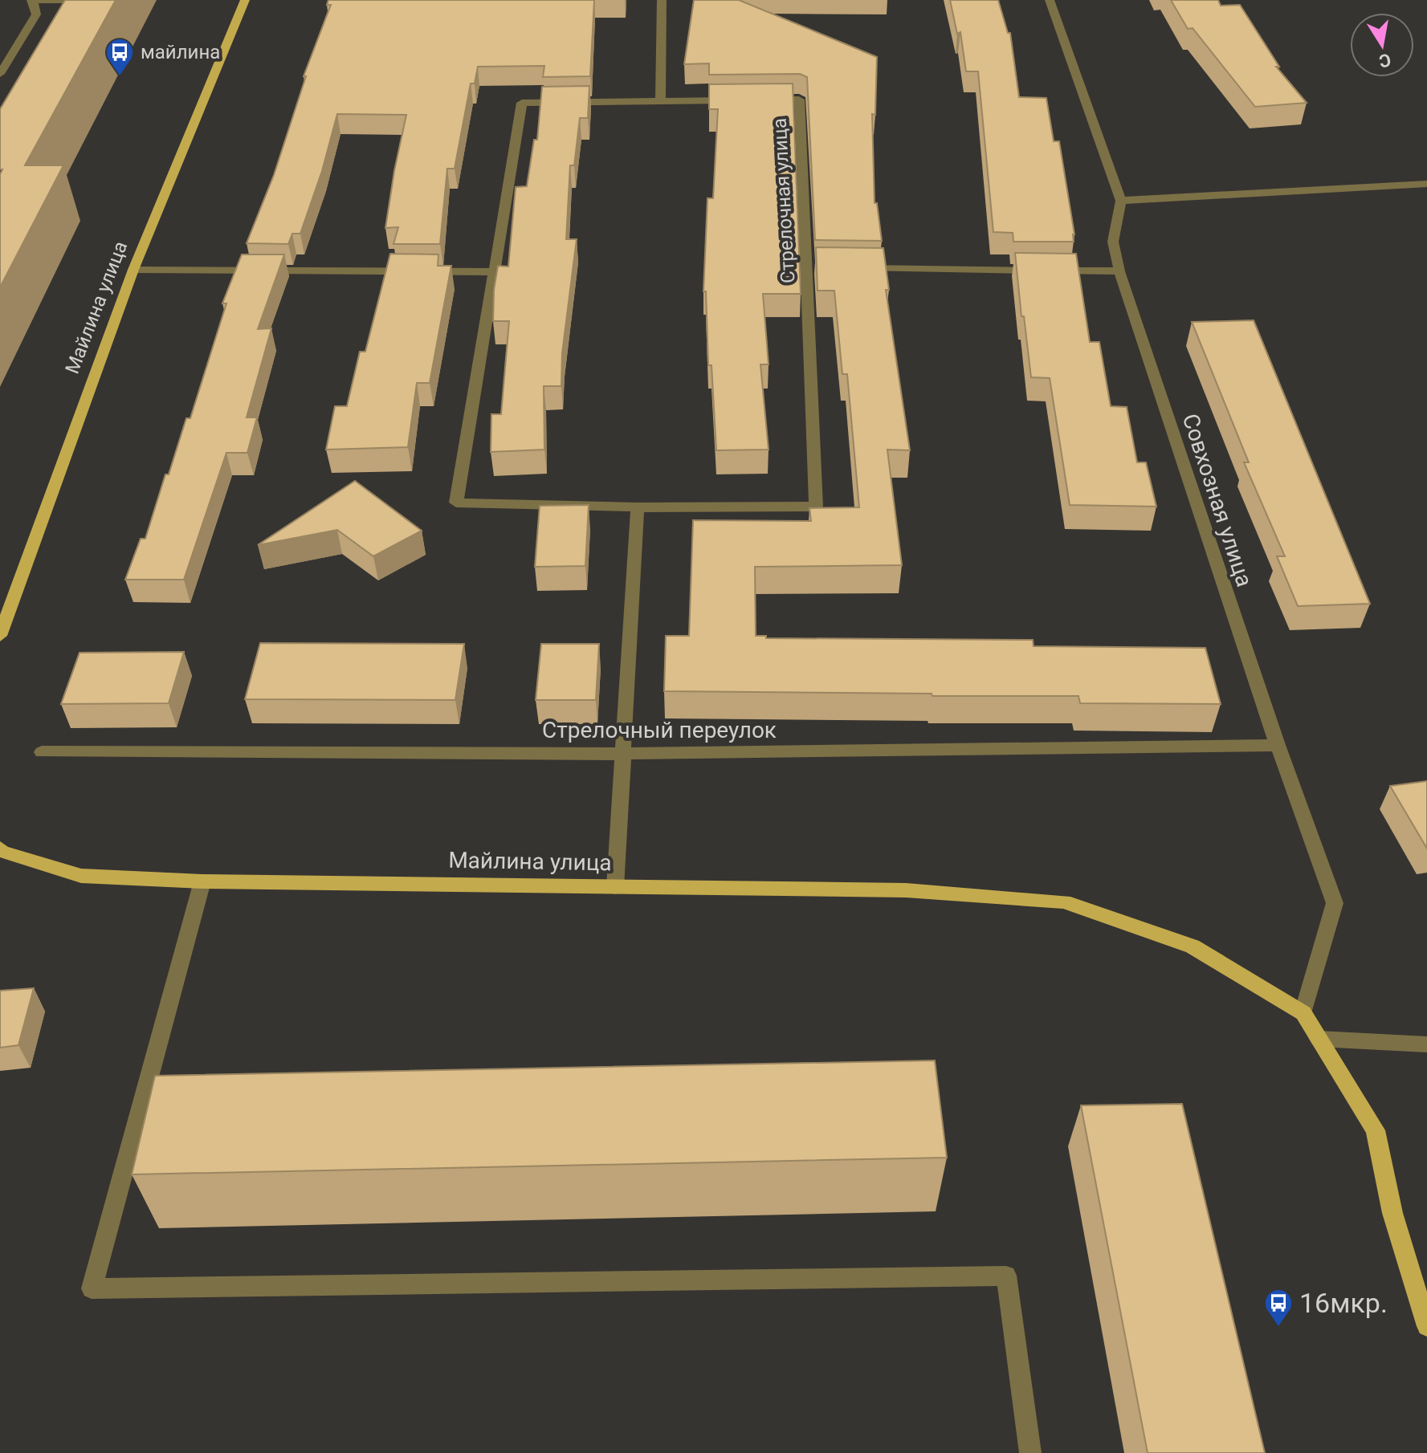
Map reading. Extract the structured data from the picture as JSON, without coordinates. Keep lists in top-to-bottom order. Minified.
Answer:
{"streets":{"main road":["Майлина улица"],"street":["Стрелочная улица","Совхозная улица","Стрелочный переулок"]},"crossings":[["Майлина улица","Совхозная улица"],["Совхозная улица","Стрелочный переулок"]],"places":{"bus stop":["майлина","16мкр."]},"north":"bottom"}
